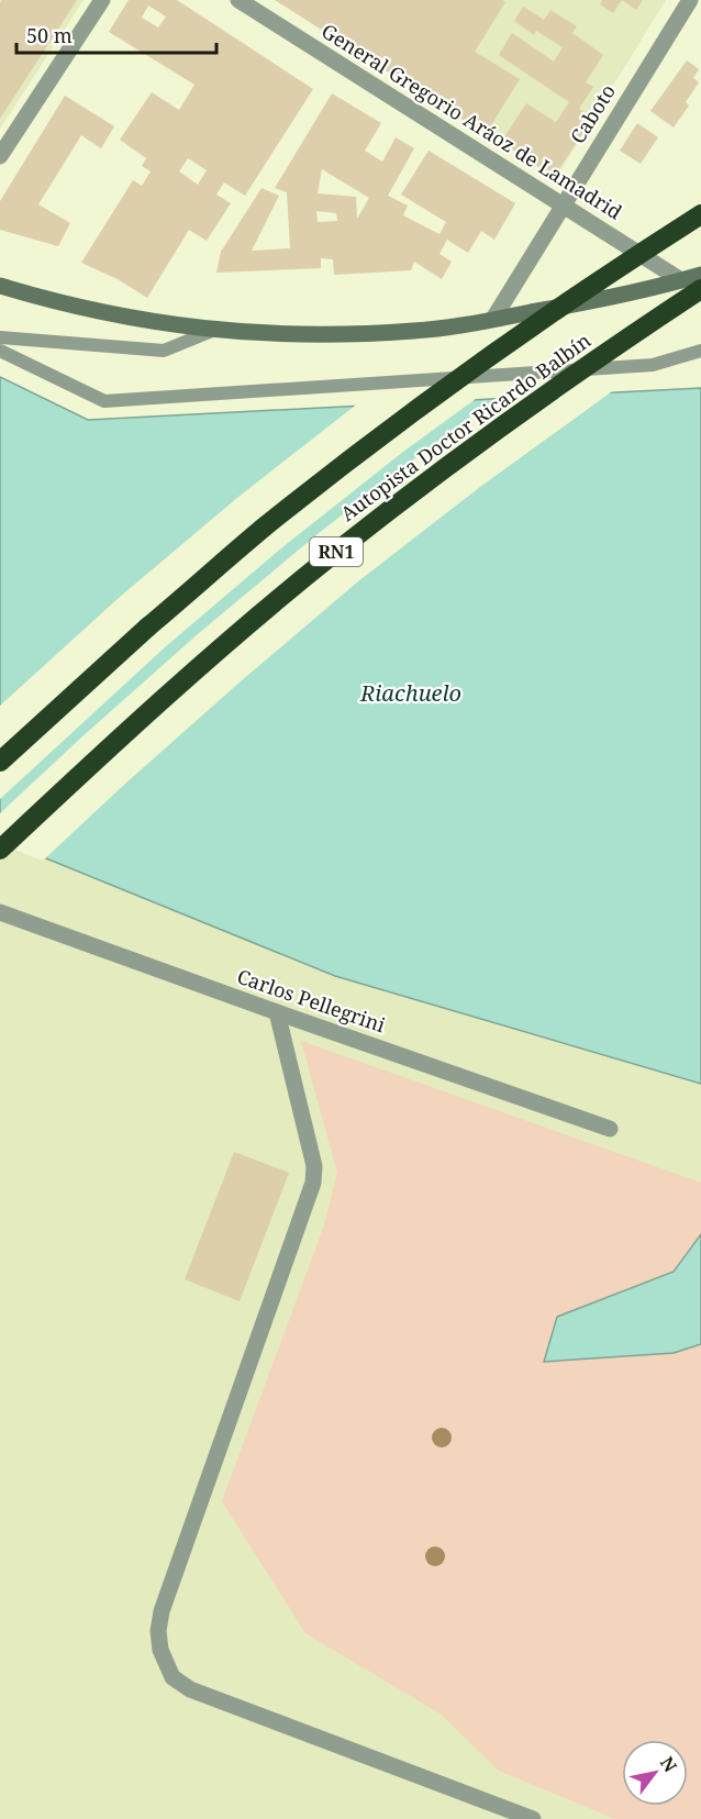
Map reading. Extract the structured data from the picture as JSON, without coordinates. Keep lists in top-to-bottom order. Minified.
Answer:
{"streets":{"highway":["Autopista Doctor Ricardo Balbín","RN1"],"street":["Caboto","General Gregorio Aráoz de Lamadrid","Carlos Pellegrini"]},"crossings":[["Caboto","General Gregorio Aráoz de Lamadrid"]],"water":["Riachuelo"],"scale_bar":"50 m","north":"top right"}
